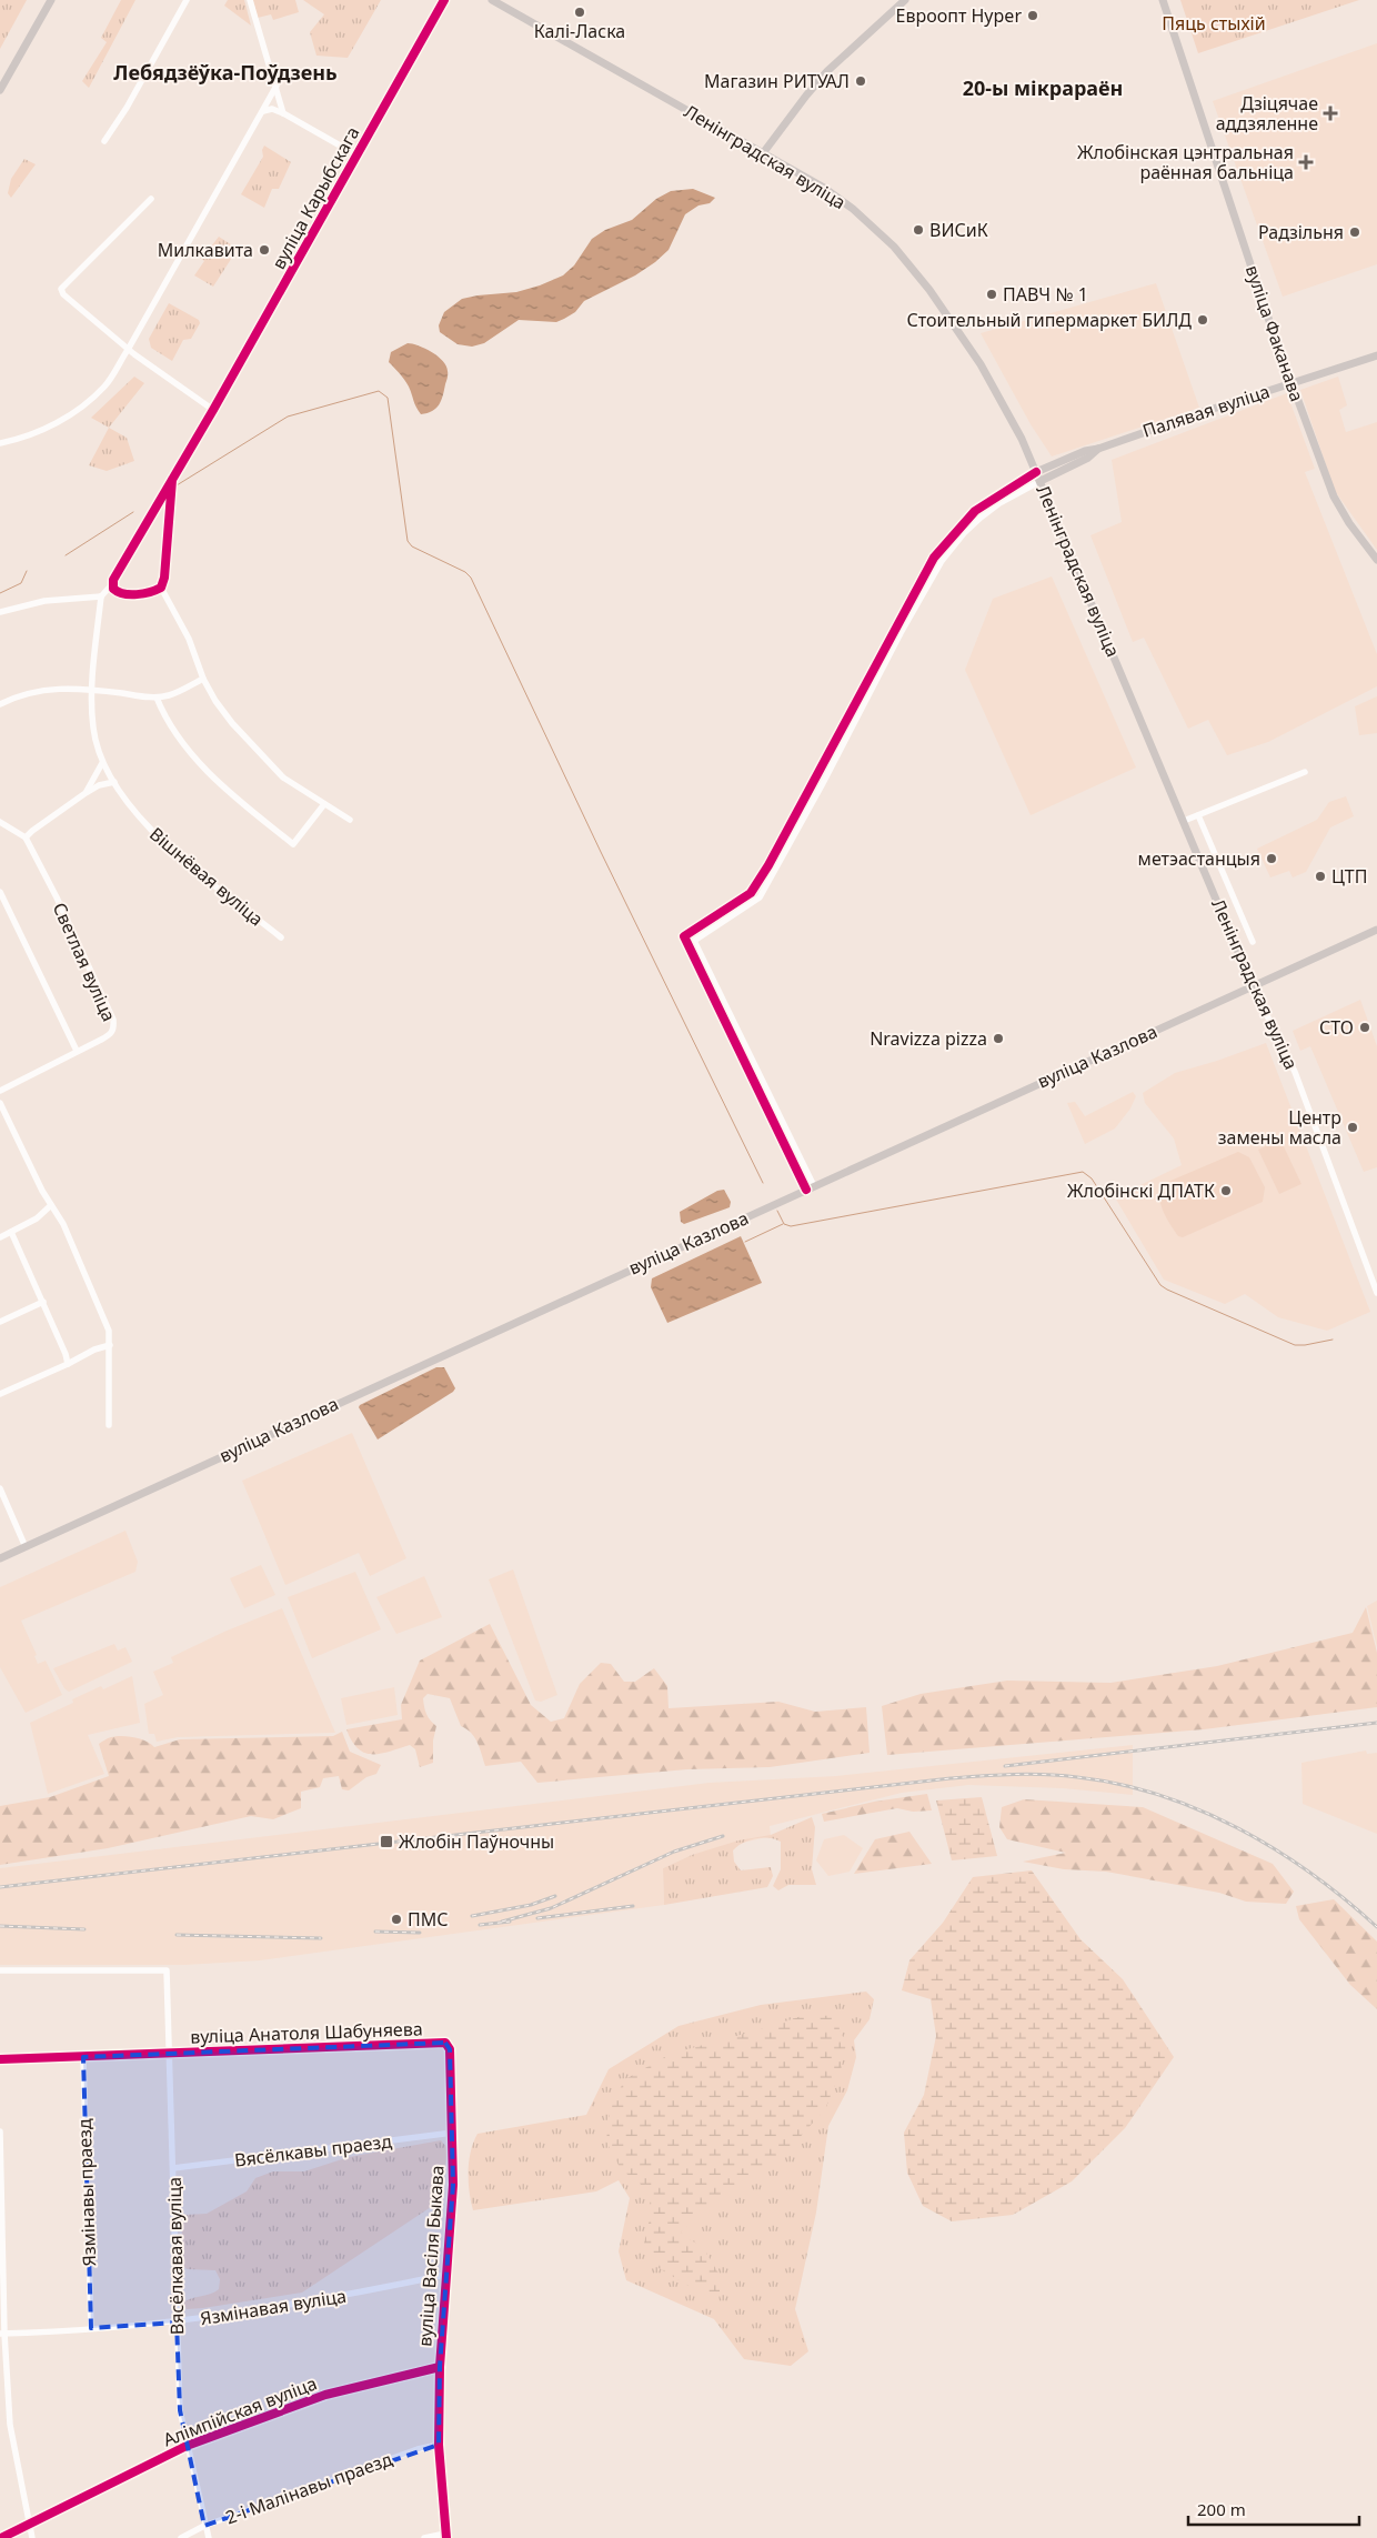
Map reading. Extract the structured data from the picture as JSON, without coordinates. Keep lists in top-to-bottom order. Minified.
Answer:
{"streets":{"main road":["Ленінградская вуліца","вуліца Факанава","Палявая вуліца","вуліца Казлова"],"street":["вуліца Карыбскага","Вішнёвая вуліца","Светлая вуліца","вуліца Анатоля Шабуняева","Вясёлкавы праезд","Язмінавы праезд","Вясёлкавая вуліца","вуліца Васіля Быкава","Язмінавая вуліца","Алімпійская вуліца","2-і Малінавы праезд"]},"crossings":[["Ленінградская вуліца","Палявая вуліца"],["Ленінградская вуліца","вуліца Казлова"],["вуліца Карыбскага","Вішнёвая вуліца"],["вуліца Факанава","Палявая вуліца"],["вуліца Анатоля Шабуняева","Язмінавы праезд"],["вуліца Анатоля Шабуняева","Вясёлкавая вуліца"],["вуліца Анатоля Шабуняева","вуліца Васіля Быкава"],["Вясёлкавы праезд","Вясёлкавая вуліца"],["Вясёлкавы праезд","вуліца Васіля Быкава"],["Язмінавы праезд","Язмінавая вуліца"],["Вясёлкавая вуліца","Язмінавая вуліца"],["Вясёлкавая вуліца","Алімпійская вуліца"],["Вясёлкавая вуліца","2-і Малінавы праезд"],["вуліца Васіля Быкава","Язмінавая вуліца"],["вуліца Васіля Быкава","Алімпійская вуліца"],["вуліца Васіля Быкава","2-і Малінавы праезд"]],"districts":["Лебядзёўка-Поўдзень","20-ы мікрараён"],"parks":["Пяць стыхій"],"places":{"other":["Калі-Ласка","Евроопт Hyper","Магазин РИТУАЛ","ВИСиК","Радзільня","Милкавита","ПАВЧ № 1","Стоительный гипермаркет БИЛД","метэастанцыя","ЦТП","СТО","Nravizza pizza","Центр замены масла","Жлобінскі ДПАТК","ПМС"],"health":["Дзіцячае аддзяленне","Жлобінская цэнтральная раённая бальніца"],"transit":["Жлобін Паўночны"]},"scale_bar":"200 m"}
